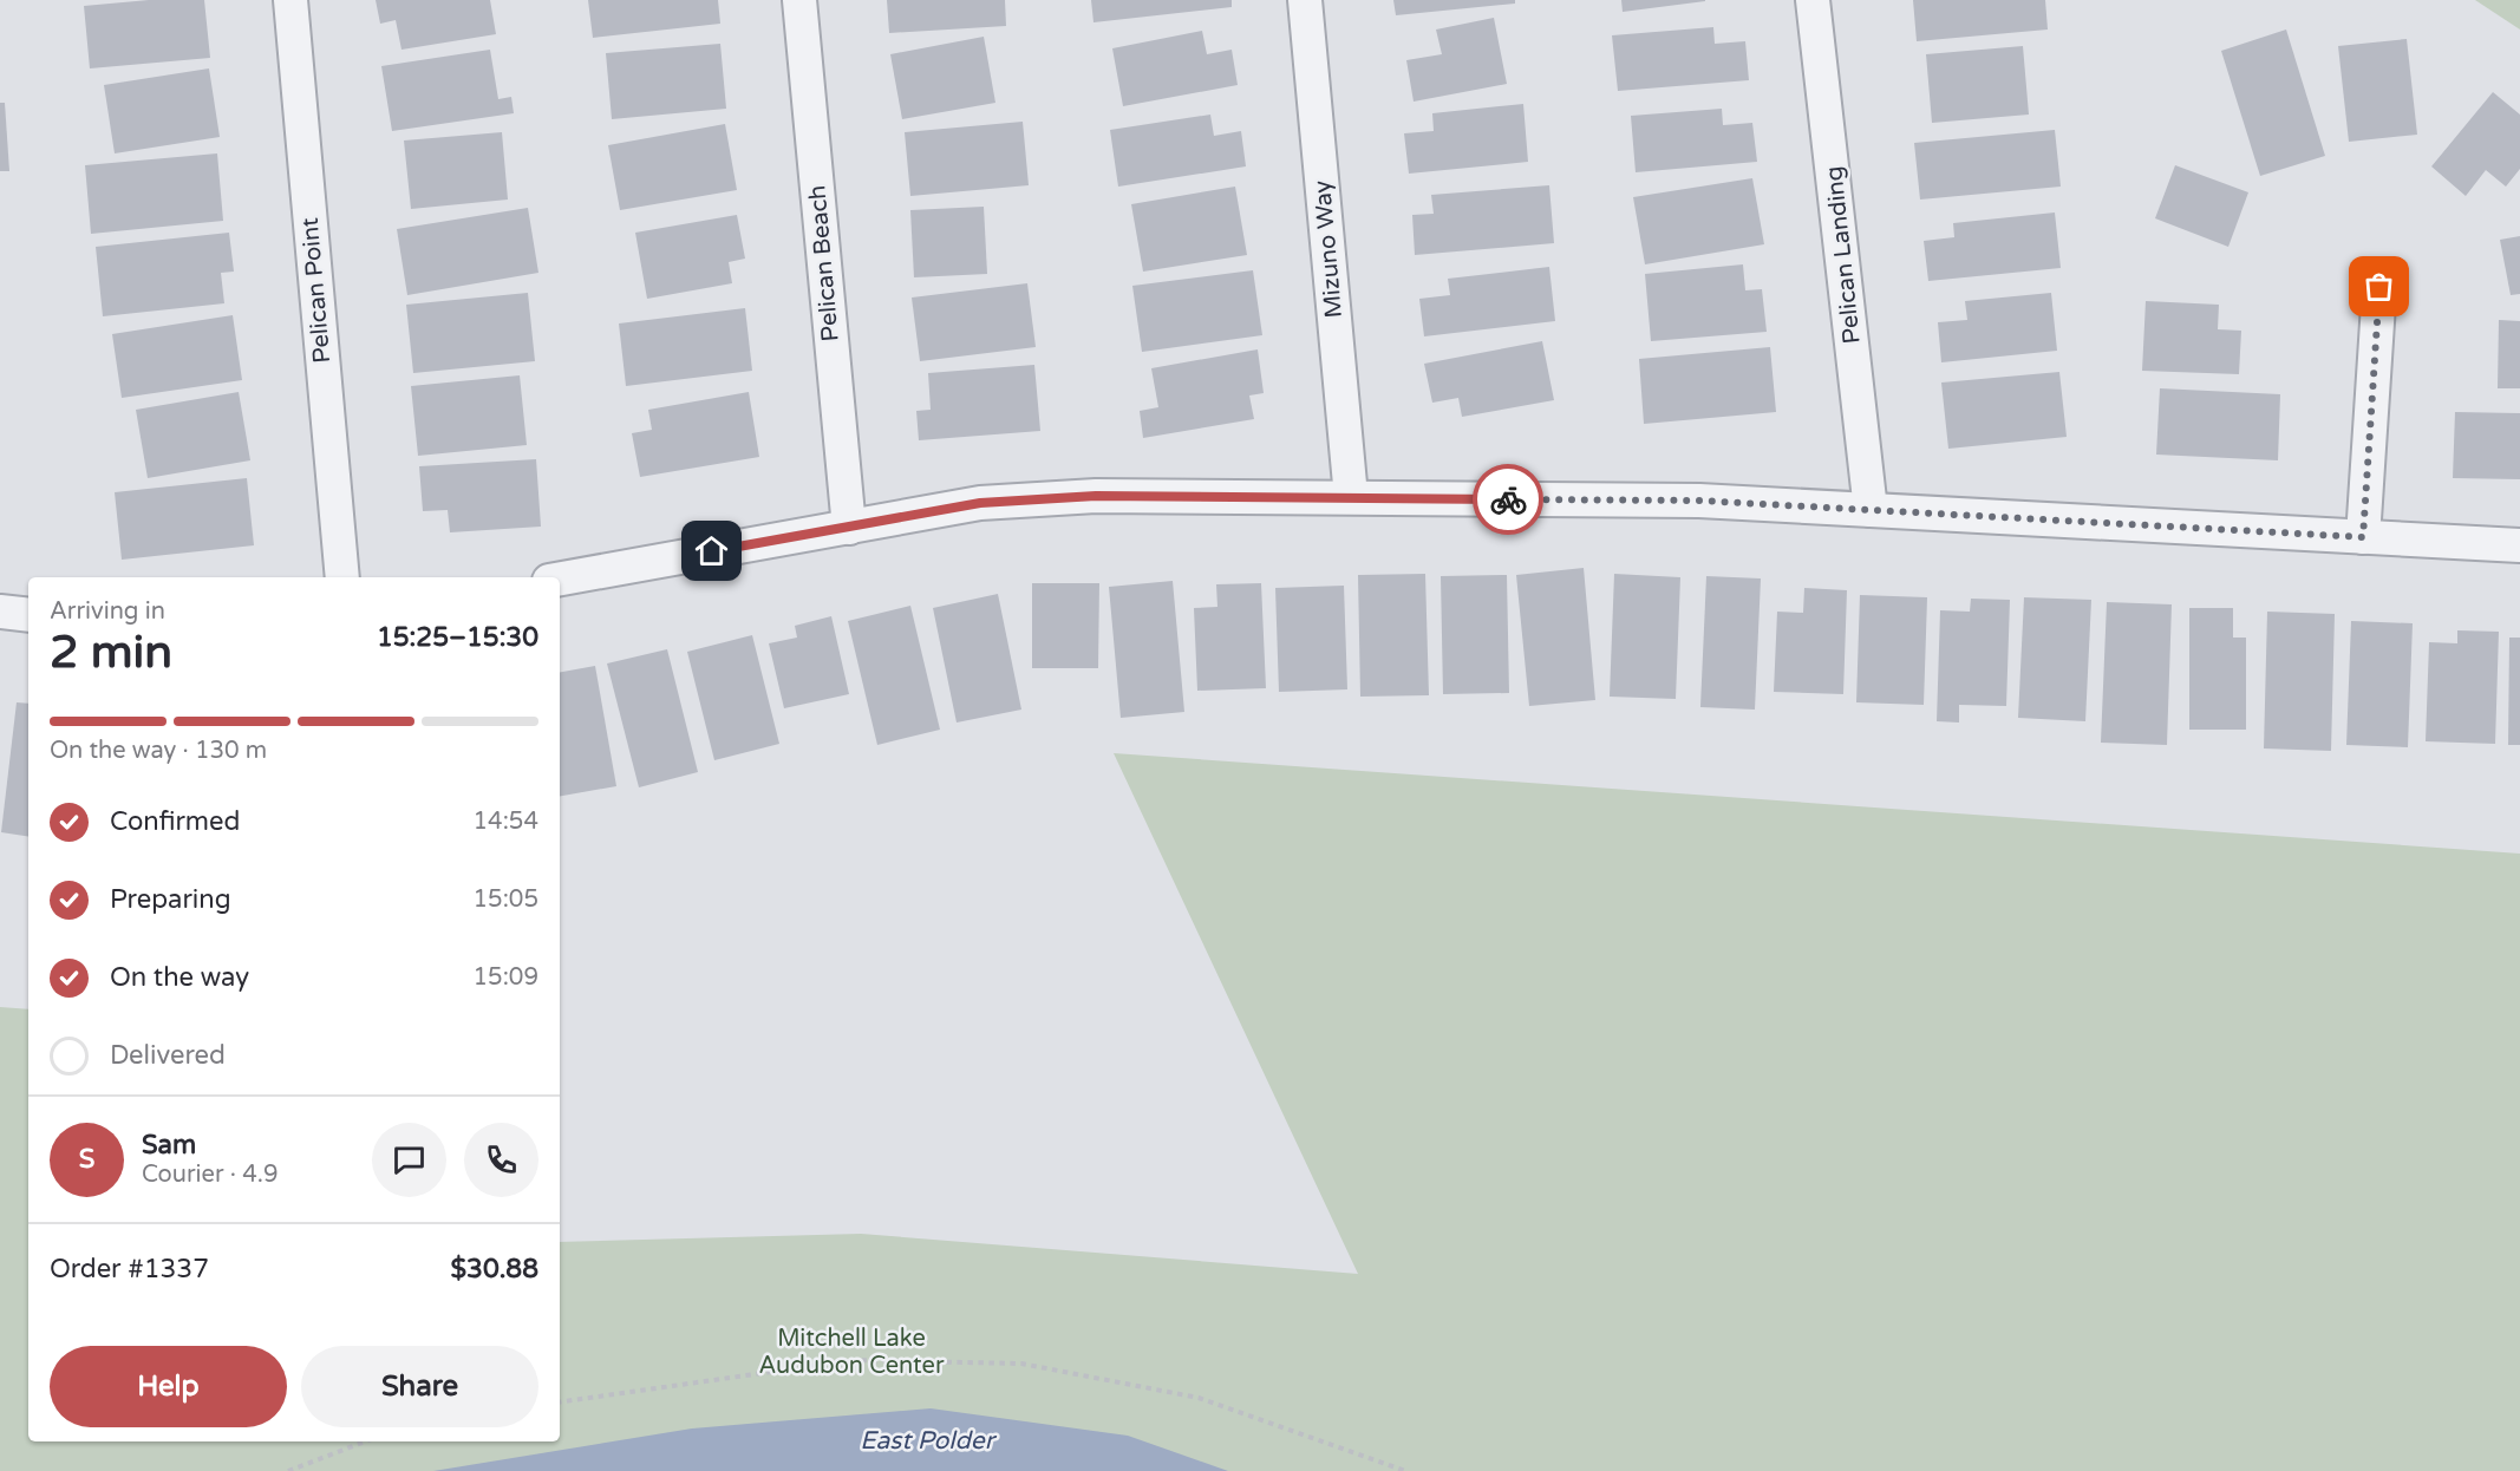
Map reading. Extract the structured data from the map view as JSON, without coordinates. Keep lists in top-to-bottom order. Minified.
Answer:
{"streets":{"street":["Mizuno Way","Pelican Landing","Pelican Beach","Pelican Point"]},"water":["East Polder"],"parks":["Mitchell Lake Audubon Center"],"page":{"heading":["2 min","Arriving in","15:25–15:30"],"panel":["Sam","Courier · 4.9","Order #1337","$30.88"],"bar":"On the way · 130 m","list":[["Confirmed","14:54"],["Preparing","15:05"],["On the way","15:09"],"Delivered"],"round":"S","buttons":["Help","Share"]}}
